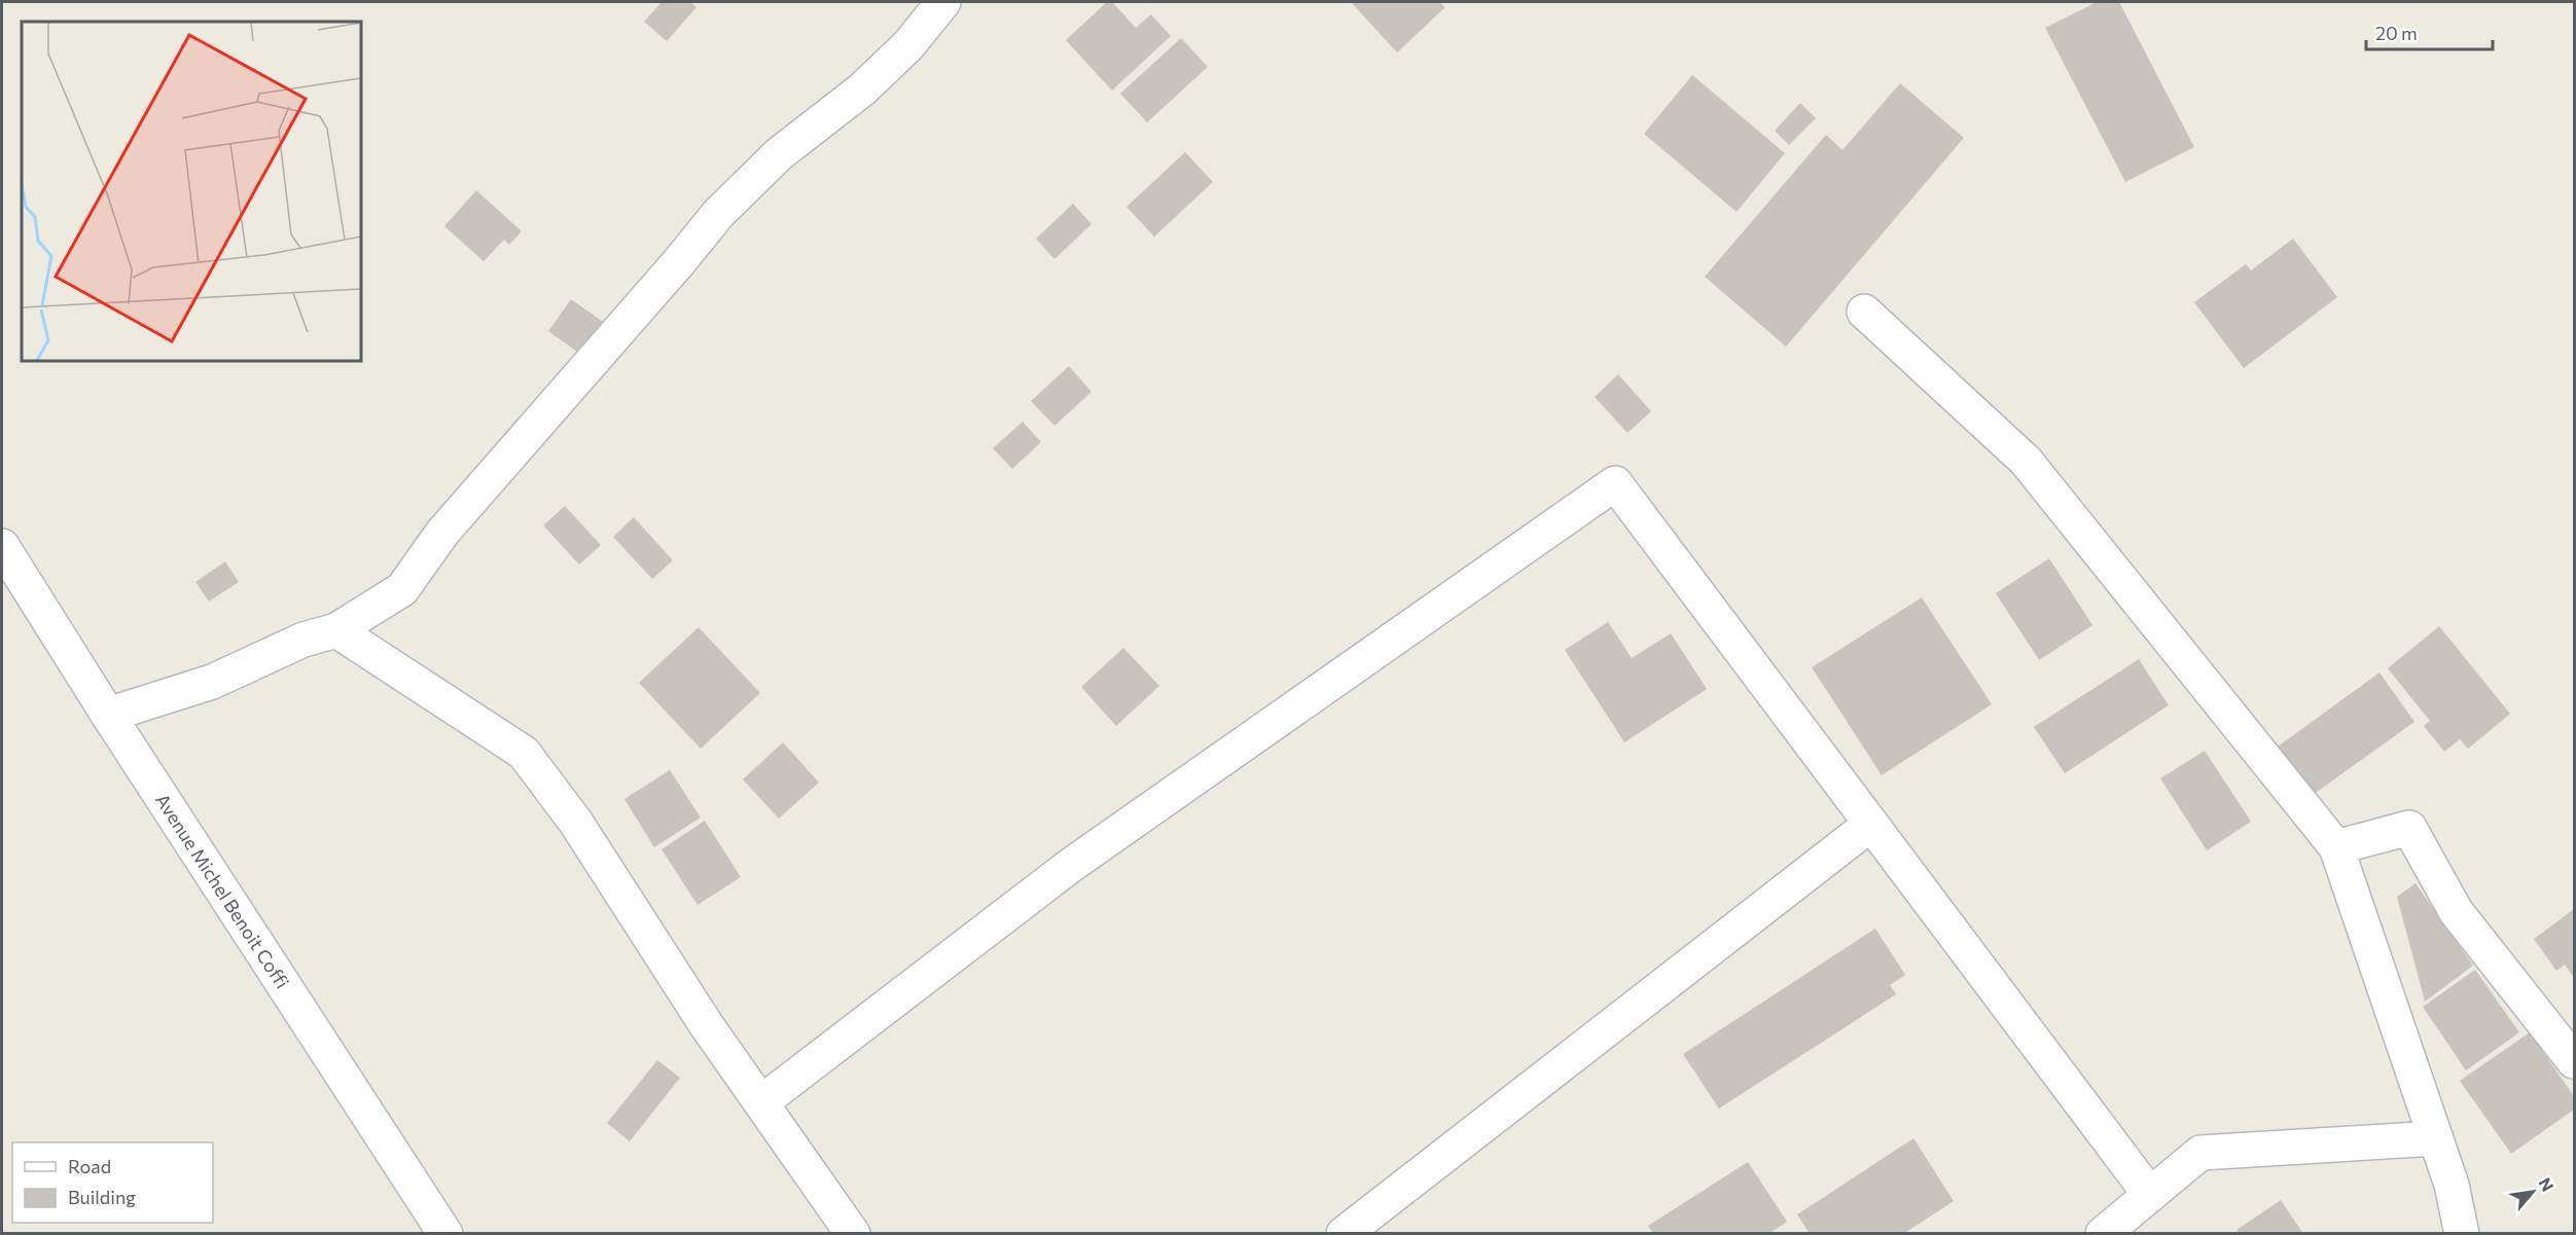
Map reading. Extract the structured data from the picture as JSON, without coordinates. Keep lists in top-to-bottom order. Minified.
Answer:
{"streets":{"street":["Avenue Michel Benoit Coffi"]},"legend":["Road","Building"],"scale_bar":"20 m","north":"top right"}
